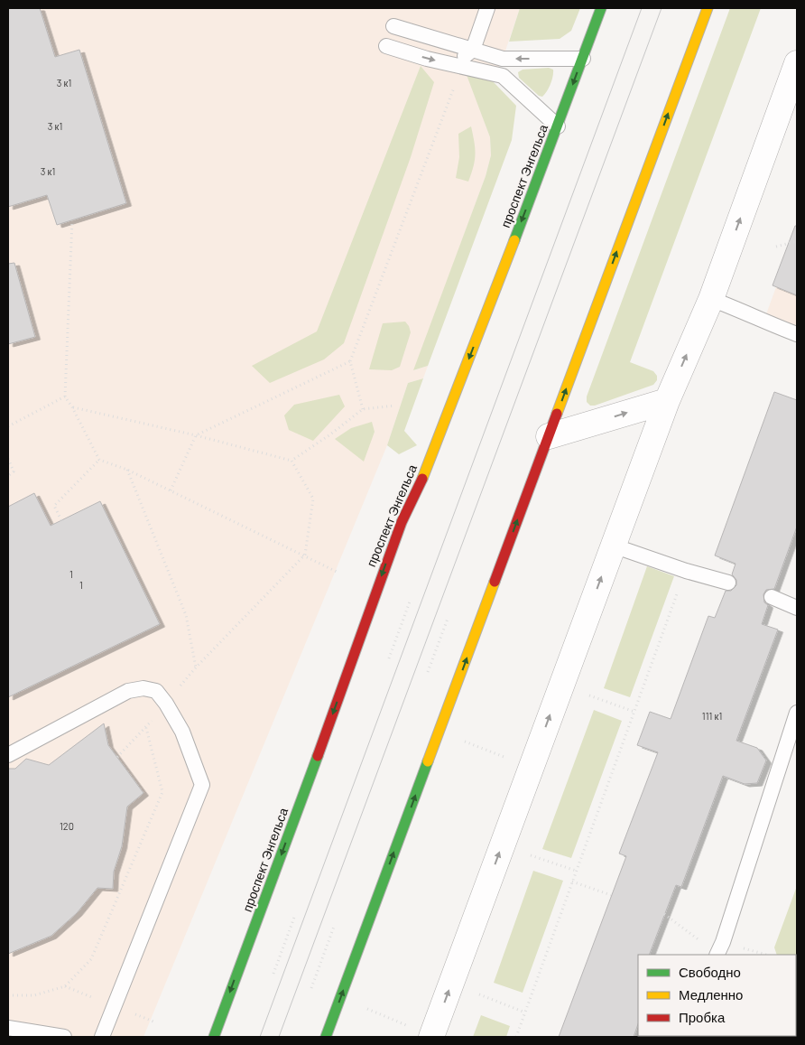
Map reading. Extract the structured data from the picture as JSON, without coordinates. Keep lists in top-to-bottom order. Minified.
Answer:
{"streets":{"main road":["проспект Энгельса"]},"one_way":["проспект Энгельса"],"house_numbers":["3 к1","3 к1","3 к1","1","1","111 к1","120"],"legend":["Свободно","Медленно","Пробка"]}
